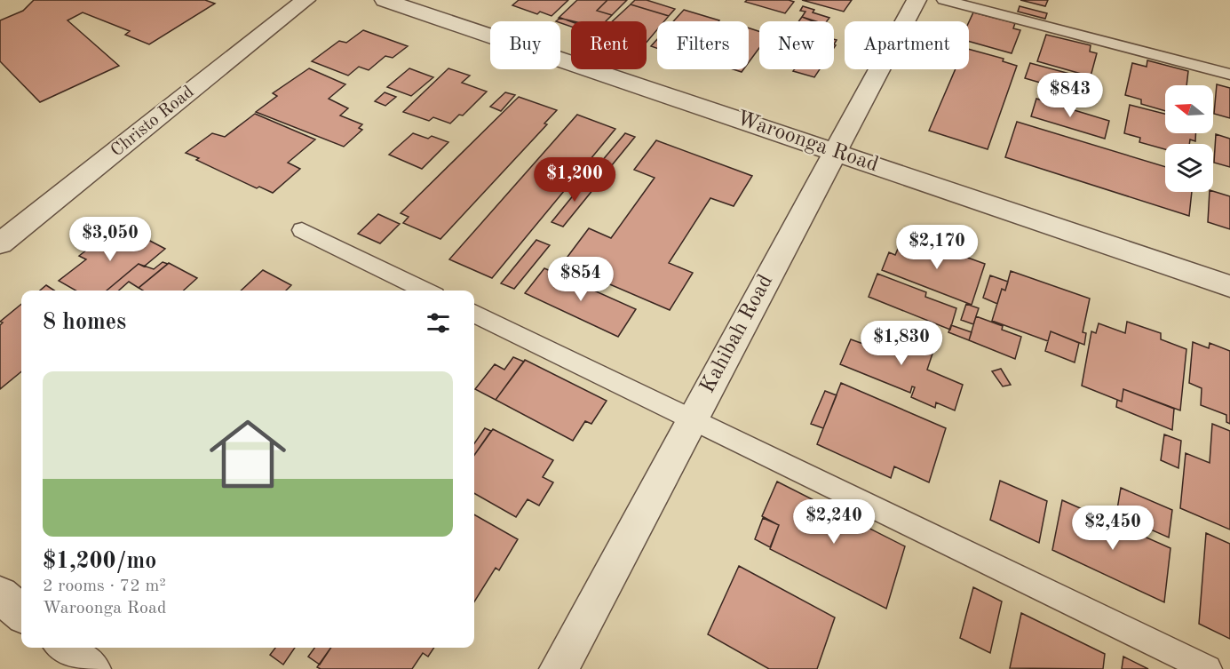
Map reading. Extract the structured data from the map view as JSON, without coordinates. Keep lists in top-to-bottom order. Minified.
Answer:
{"streets":{"street":["Christo Road","Waroonga Road","Kahibah Road"]},"crossings":[["Waroonga Road","Kahibah Road"]],"north":"left","page":{"chip":["Buy","Rent","Filters","New","Apartment"],"price":["$843","$1,200","$3,050","$2,170","$854","$1,830","$2,240","$2,450"],"heading":"8 homes","list":[{"name":"$1,200/mo","note":"2 rooms · 72 m² · Waroonga Road"}]}}
